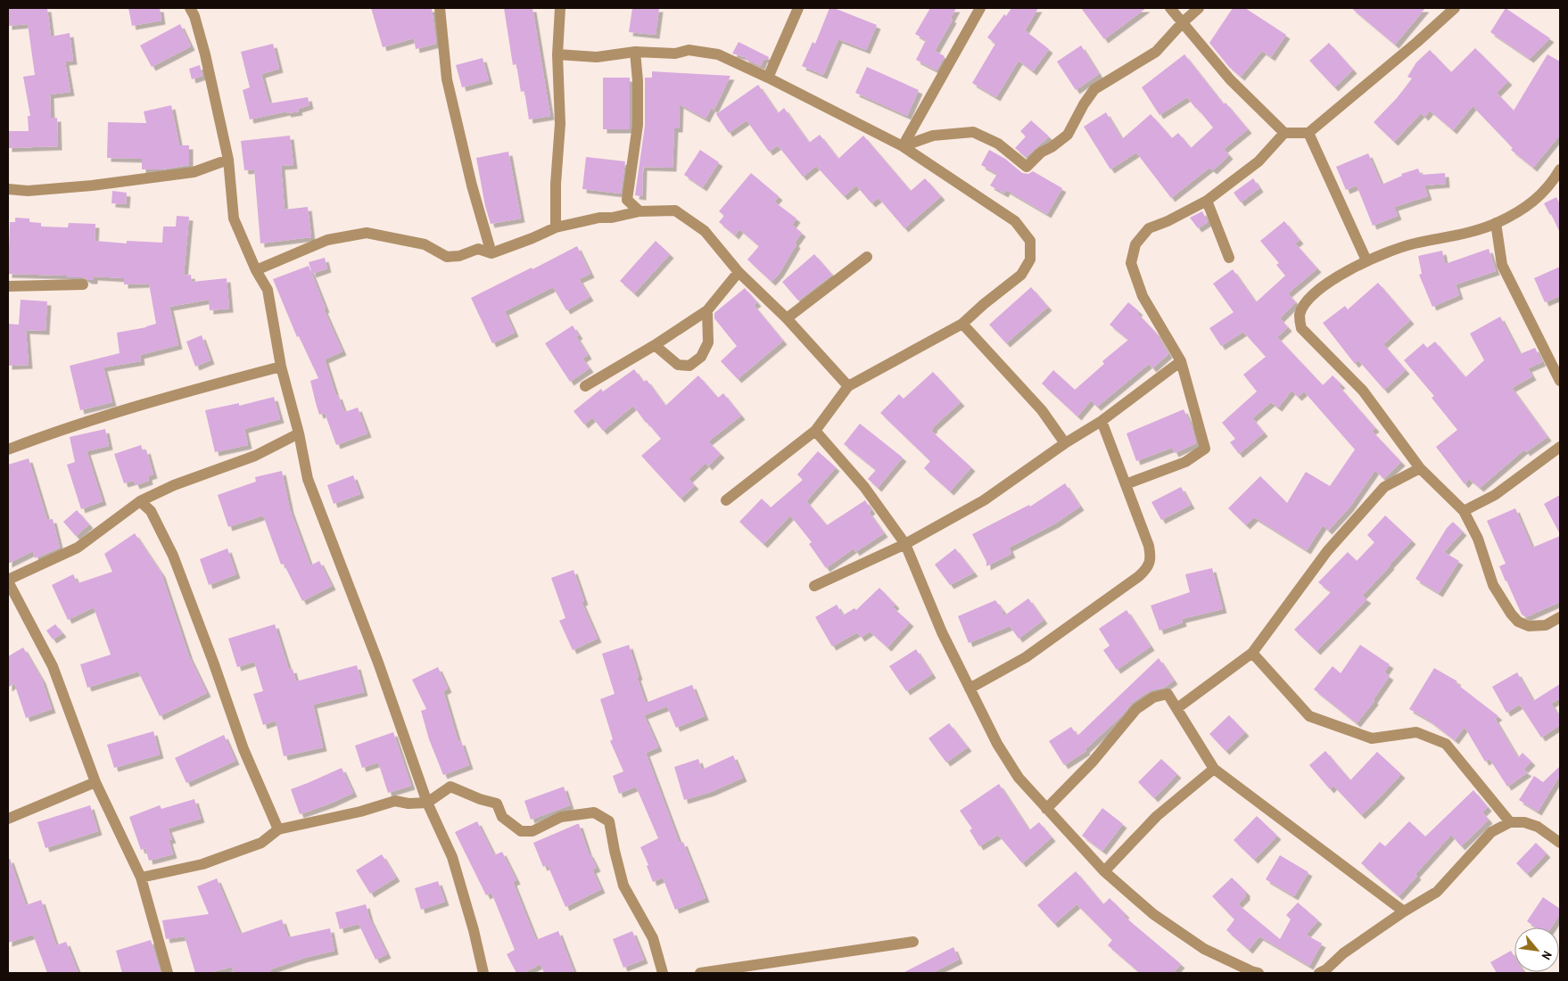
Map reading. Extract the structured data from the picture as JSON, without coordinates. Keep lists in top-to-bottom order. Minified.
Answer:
{"north":"bottom right"}
